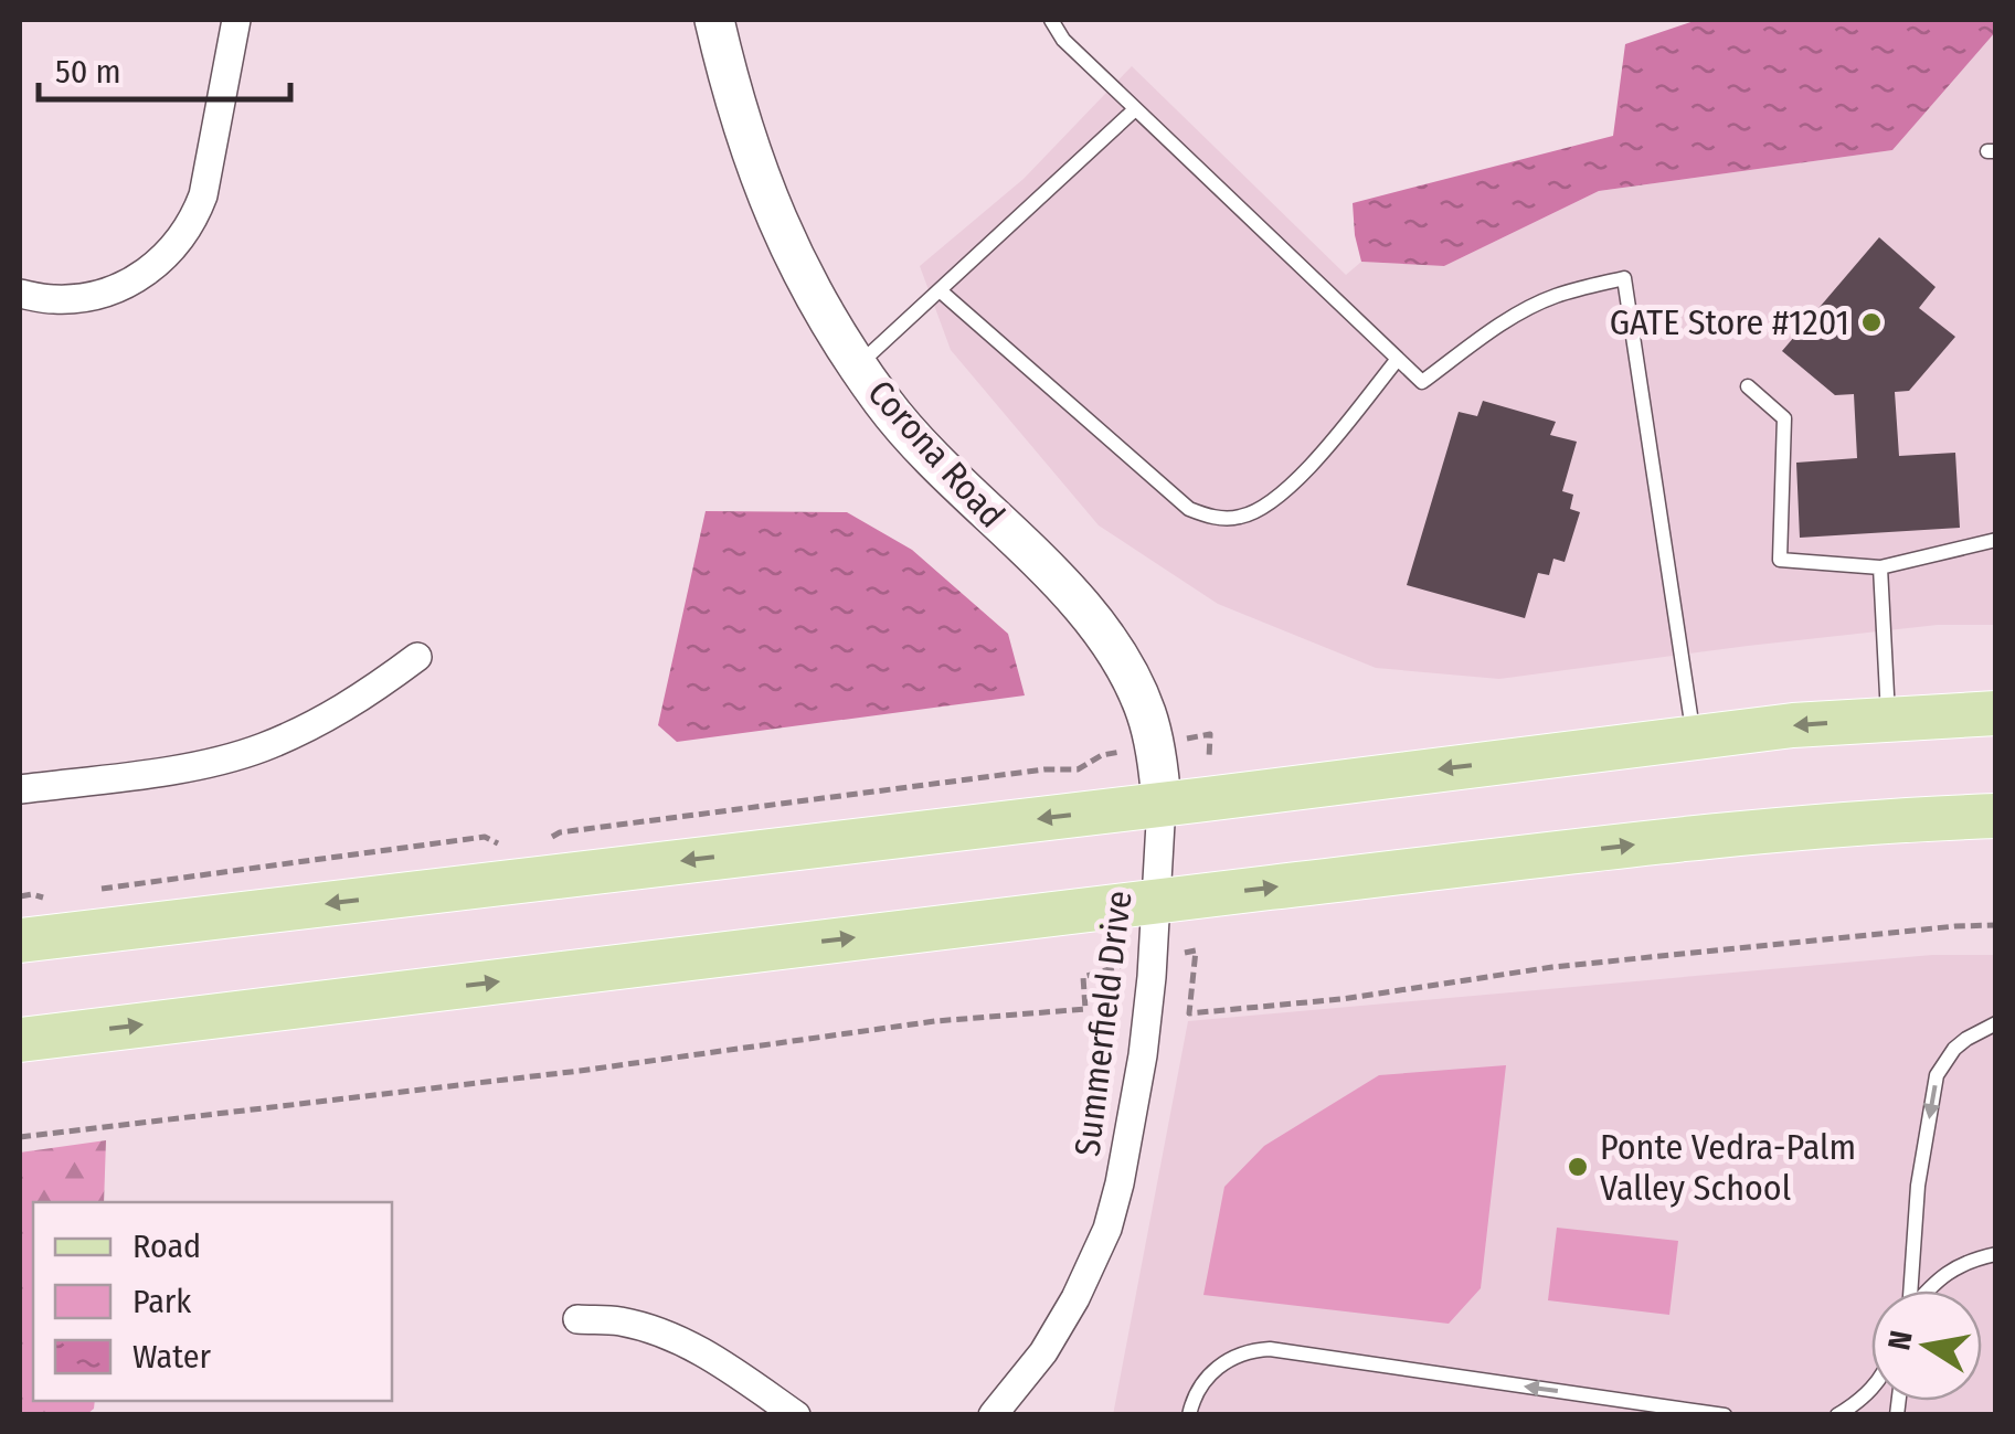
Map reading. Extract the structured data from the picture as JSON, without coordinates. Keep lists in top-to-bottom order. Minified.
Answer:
{"streets":{"street":["Corona Road","Summerfield Drive"]},"crossings":[["Corona Road","Summerfield Drive"]],"places":["GATE Store #1201","Ponte Vedra-Palm Valley School"],"legend":["Road","Park","Water"],"scale_bar":"50 m","north":"left"}
